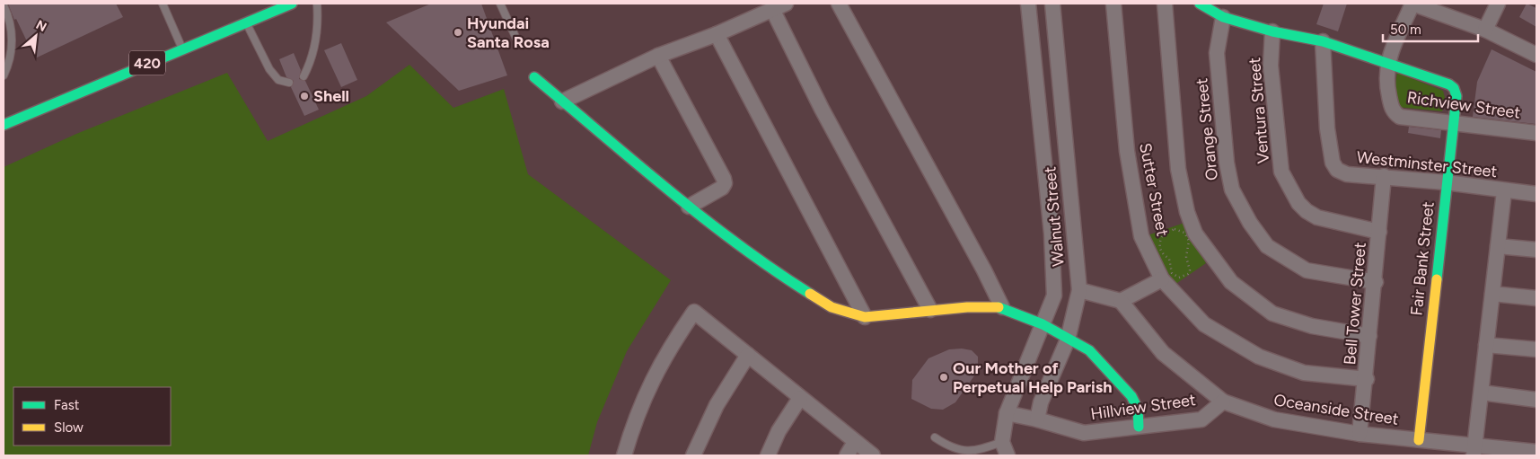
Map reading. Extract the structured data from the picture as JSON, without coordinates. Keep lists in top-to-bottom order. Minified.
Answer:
{"streets":{"street":["420","Richview Street","Ventura Street","Orange Street","Westminster Street","Sutter Street","Walnut Street","Fair Bank Street","Bell Tower Street","Hillview Street","Oceanside Street"]},"crossings":[["Richview Street","Fair Bank Street"],["Ventura Street","Bell Tower Street"],["Orange Street","Bell Tower Street"],["Westminster Street","Fair Bank Street"],["Westminster Street","Bell Tower Street"],["Sutter Street","Bell Tower Street"],["Walnut Street","Hillview Street"],["Fair Bank Street","Oceanside Street"],["Bell Tower Street","Oceanside Street"],["Hillview Street","Oceanside Street"]],"places":["Hyundai Santa Rosa","Shell","Our Mother of Perpetual Help Parish"],"legend":["Fast","Slow"],"scale_bar":"50 m","north":"top right"}
